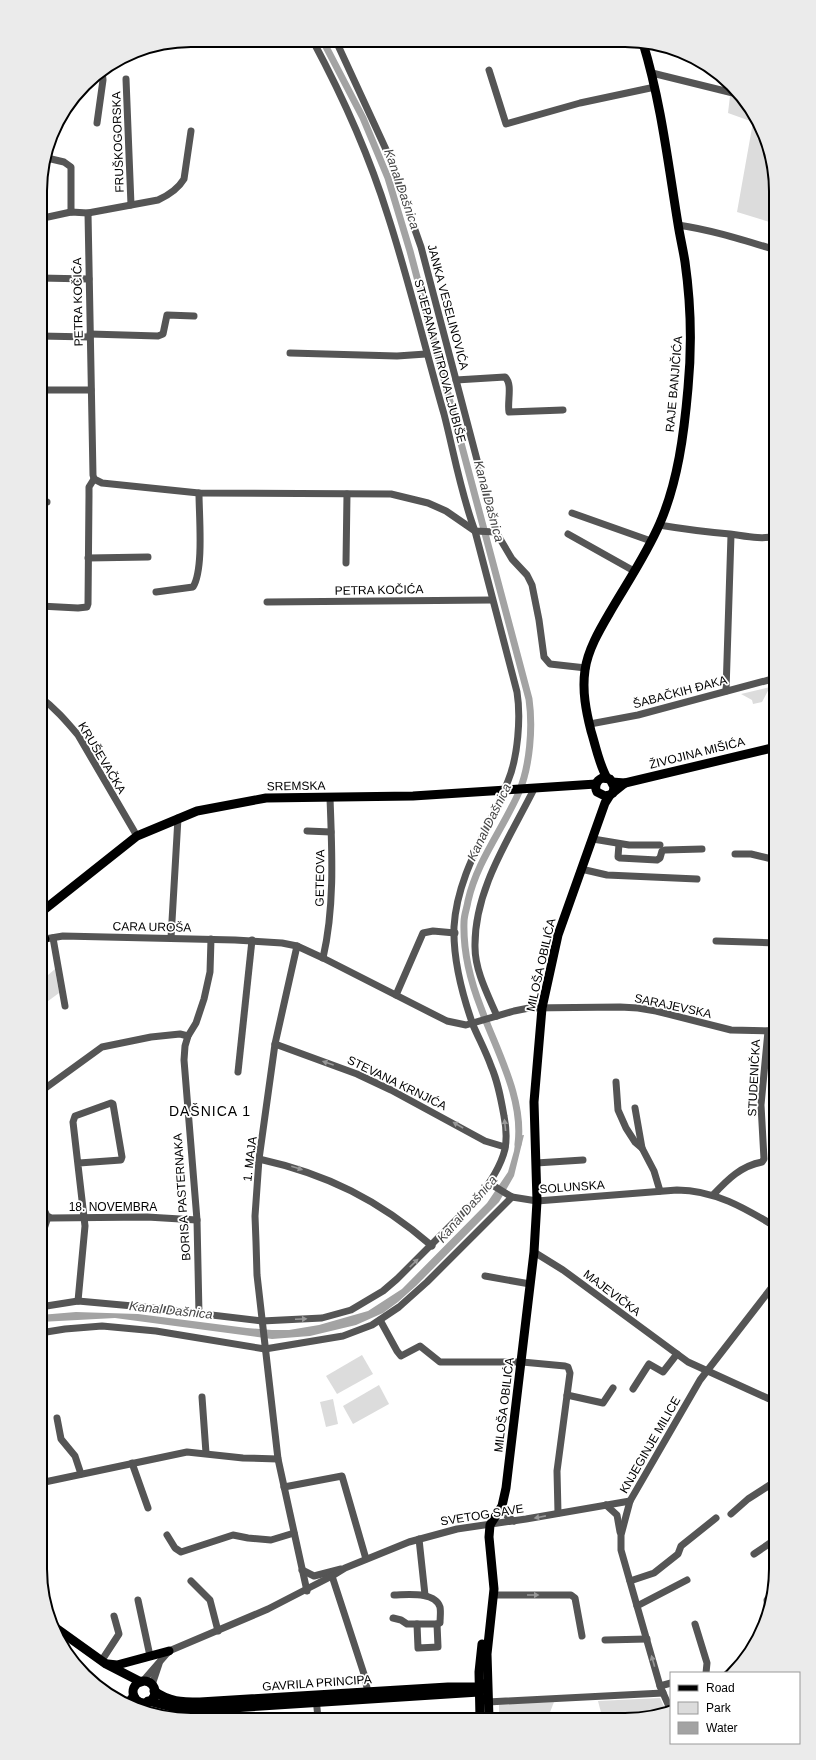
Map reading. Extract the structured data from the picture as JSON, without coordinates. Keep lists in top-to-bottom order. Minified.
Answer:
{"streets":{"main road":["RAJE BANJIČIĆA","ŽIVOJINA MIŠIĆA","SREMSKA","MILOŠA OBILIĆA","GAVRILA PRINCIPA"],"street":["FRUŠKOGORSKA","PETRA KOČIĆA","JANKA VESELINOVIĆA","STJEPANA MITROVA LJUBIŠE","ŠABAČKIH ĐAKA","KRUŠEVAČKA","GETEOVA","CARA UROŠA","SARAJEVSKA","STUDENIČKA","STEVANA KRNJIĆA","1. MAJA","SOLUNSKA","BORISA PASTERNAKA","18. NOVEMBRA","MAJEVIČKA","KNJEGINJE MILICE","SVETOG SAVE"]},"crossings":[["FRUŠKOGORSKA","PETRA KOČIĆA"],["PETRA KOČIĆA","STJEPANA MITROVA LJUBIŠE"],["STJEPANA MITROVA LJUBIŠE","SREMSKA"],["STJEPANA MITROVA LJUBIŠE","CARA UROŠA"],["STJEPANA MITROVA LJUBIŠE","STEVANA KRNJIĆA"],["STJEPANA MITROVA LJUBIŠE","1. MAJA"],["STJEPANA MITROVA LJUBIŠE","SOLUNSKA"],["STJEPANA MITROVA LJUBIŠE","BORISA PASTERNAKA"],["RAJE BANJIČIĆA","ŠABAČKIH ĐAKA"],["ŽIVOJINA MIŠIĆA","MILOŠA OBILIĆA"],["KRUŠEVAČKA","SREMSKA"],["SREMSKA","GETEOVA"],["SREMSKA","MILOŠA OBILIĆA"],["GETEOVA","CARA UROŠA"],["CARA UROŠA","MILOŠA OBILIĆA"],["CARA UROŠA","SARAJEVSKA"],["CARA UROŠA","1. MAJA"],["CARA UROŠA","BORISA PASTERNAKA"],["MILOŠA OBILIĆA","SARAJEVSKA"],["MILOŠA OBILIĆA","SOLUNSKA"],["MILOŠA OBILIĆA","MAJEVIČKA"],["MILOŠA OBILIĆA","SVETOG SAVE"],["SARAJEVSKA","STUDENIČKA"],["STUDENIČKA","SOLUNSKA"],["STEVANA KRNJIĆA","1. MAJA"],["1. MAJA","SVETOG SAVE"],["BORISA PASTERNAKA","18. NOVEMBRA"],["MAJEVIČKA","KNJEGINJE MILICE"],["KNJEGINJE MILICE","SVETOG SAVE"],["SVETOG SAVE","GAVRILA PRINCIPA"]],"one_way":["STEVANA KRNJIĆA"],"districts":["DAŠNICA 1"],"water":["Kanal Dašnica"],"legend":["Road","Park","Water"]}
